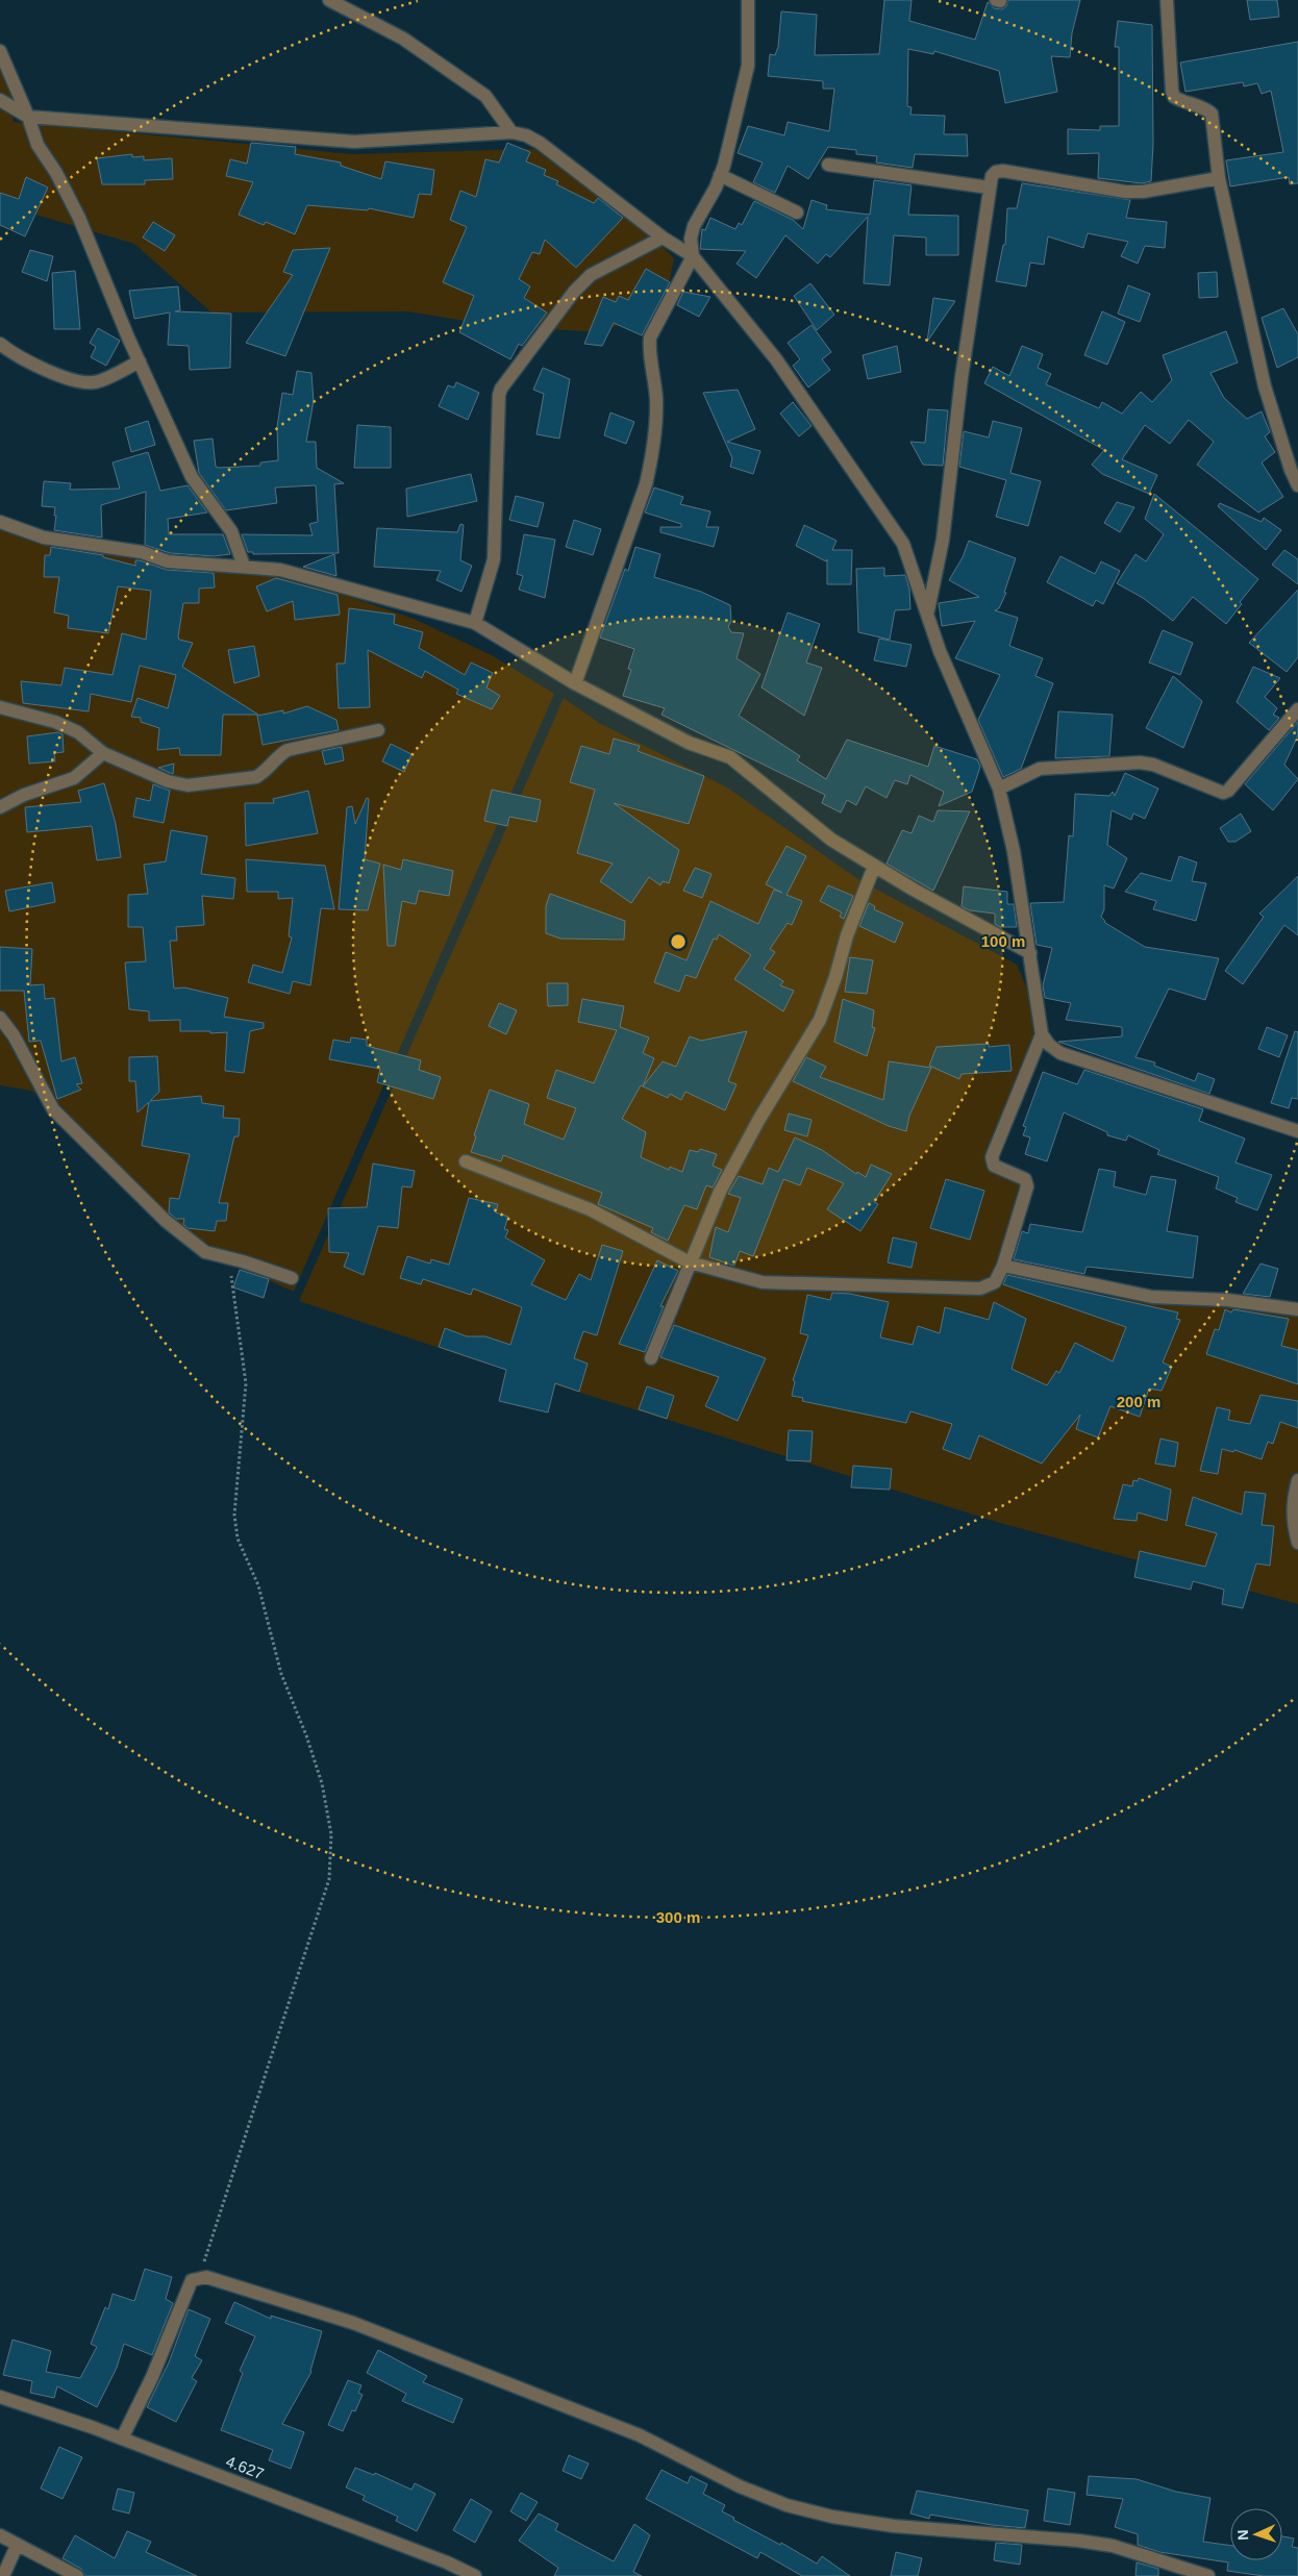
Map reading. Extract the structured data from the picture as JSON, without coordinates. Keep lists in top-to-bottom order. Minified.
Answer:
{"streets":{"street":["4.627"]},"north":"left","rings":["100 m","200 m","300 m"]}
